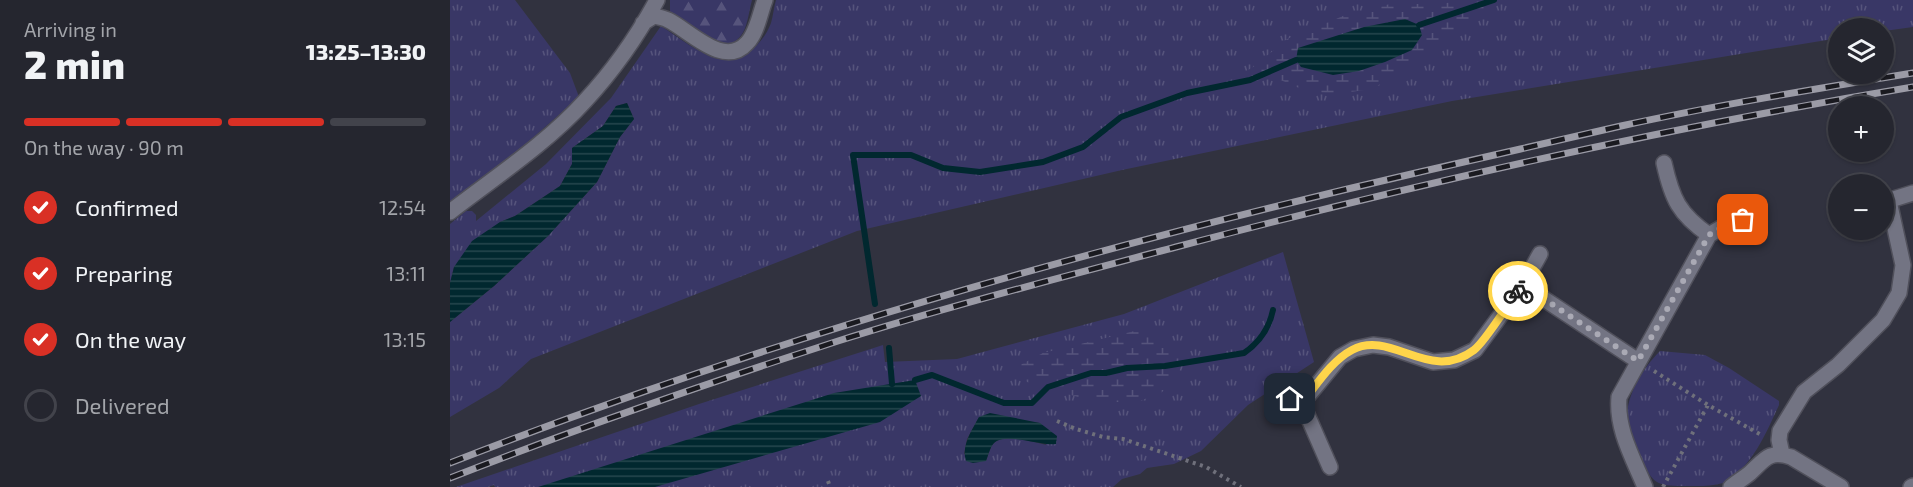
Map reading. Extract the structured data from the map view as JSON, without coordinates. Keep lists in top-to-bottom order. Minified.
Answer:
{"page":{"heading":["2 min","Arriving in","13:25–13:30"],"map_buttons":["+","−"],"bar":"On the way · 90 m","list":[["Confirmed","12:54"],["Preparing","13:11"],["On the way","13:15"],"Delivered"]}}
